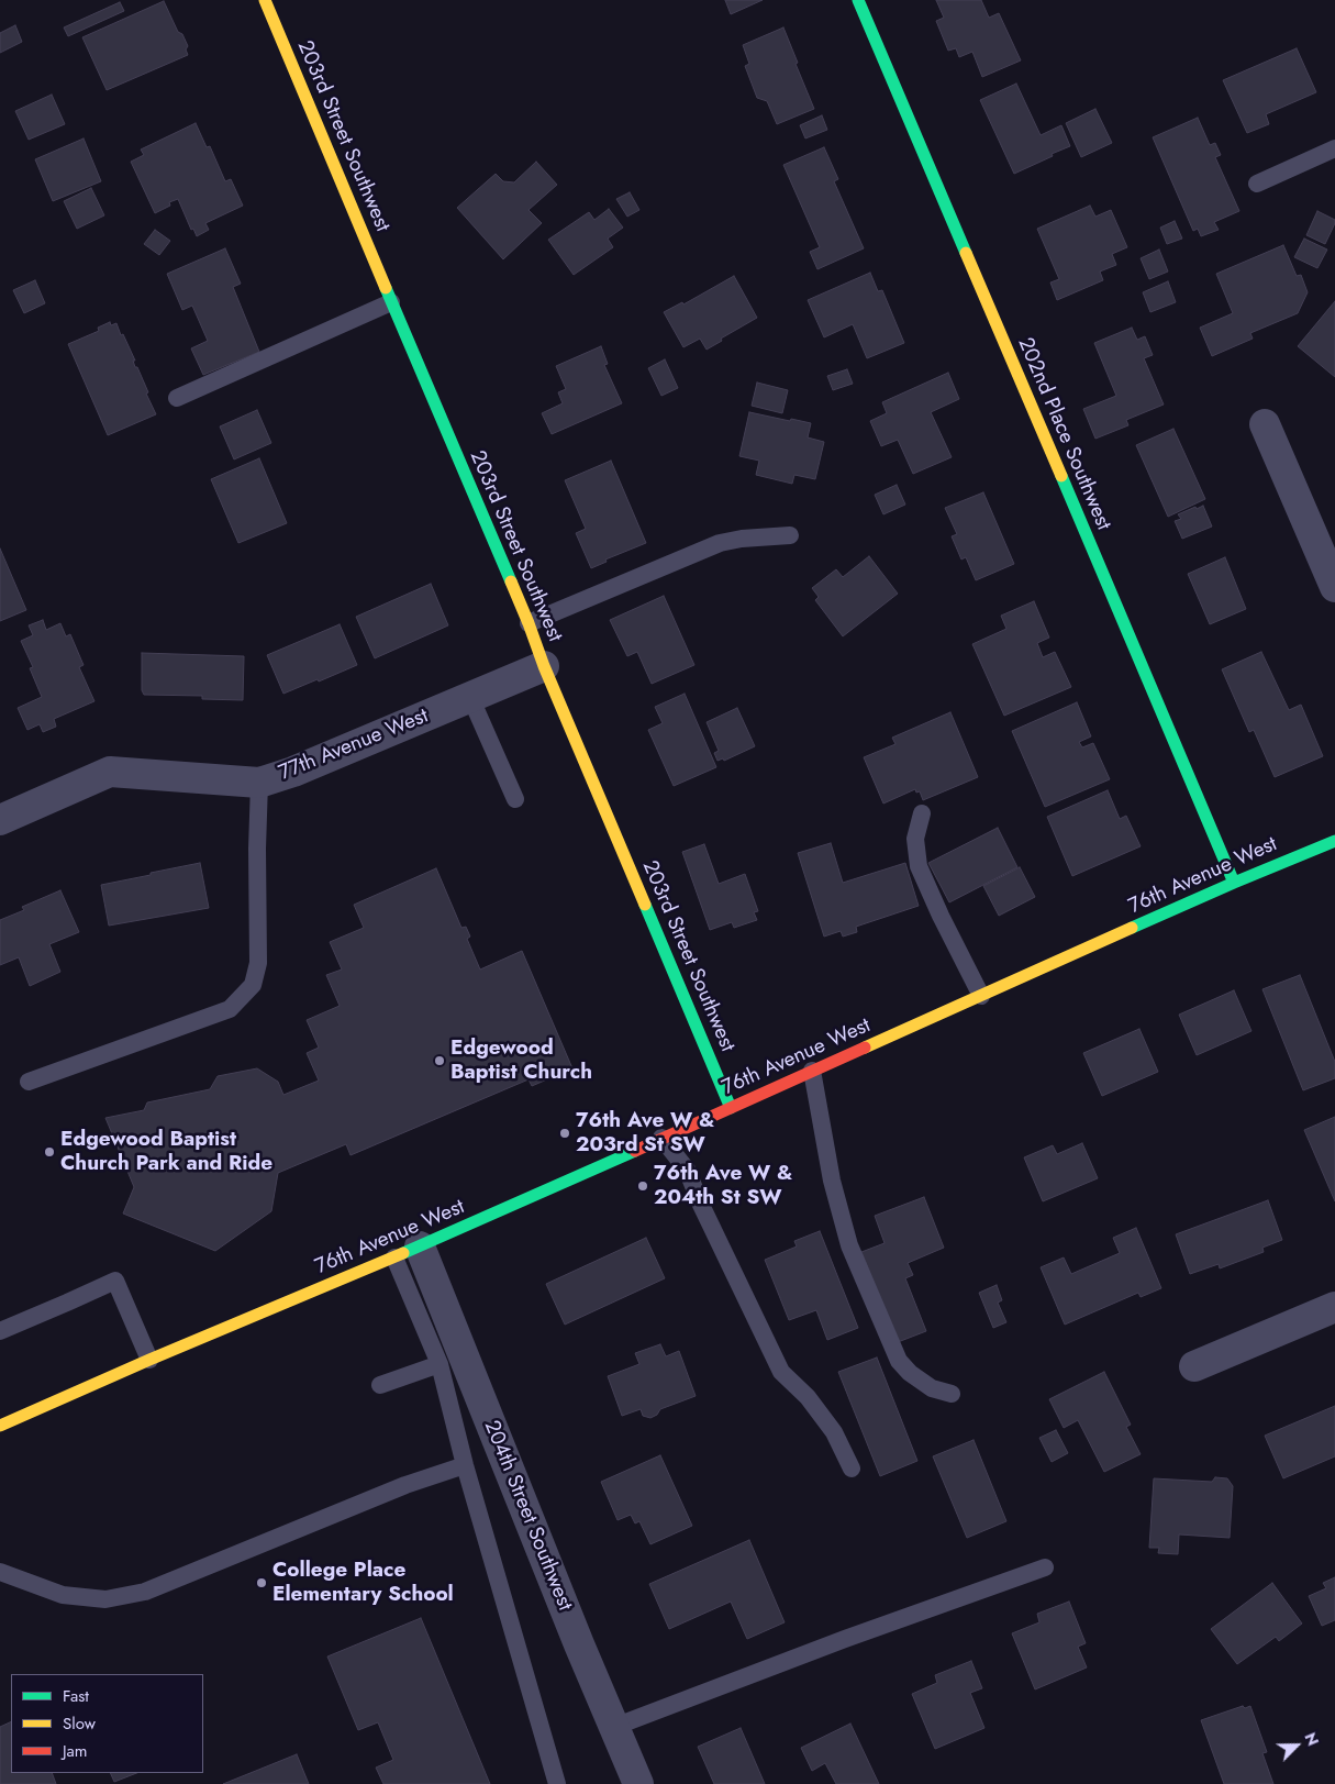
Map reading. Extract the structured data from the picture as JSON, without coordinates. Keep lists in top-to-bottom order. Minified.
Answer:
{"streets":{"street":["203rd Street Southwest","202nd Place Southwest","77th Avenue West","76th Avenue West","204th Street Southwest"]},"crossings":[["203rd Street Southwest","77th Avenue West"],["203rd Street Southwest","76th Avenue West"],["202nd Place Southwest","76th Avenue West"],["76th Avenue West","204th Street Southwest"]],"places":["Edgewood Baptist Church","76th Ave W & 203rd St SW","Edgewood Baptist Church Park and Ride","76th Ave W & 204th St SW","College Place Elementary School"],"legend":["Fast","Slow","Jam"],"north":"top right"}
